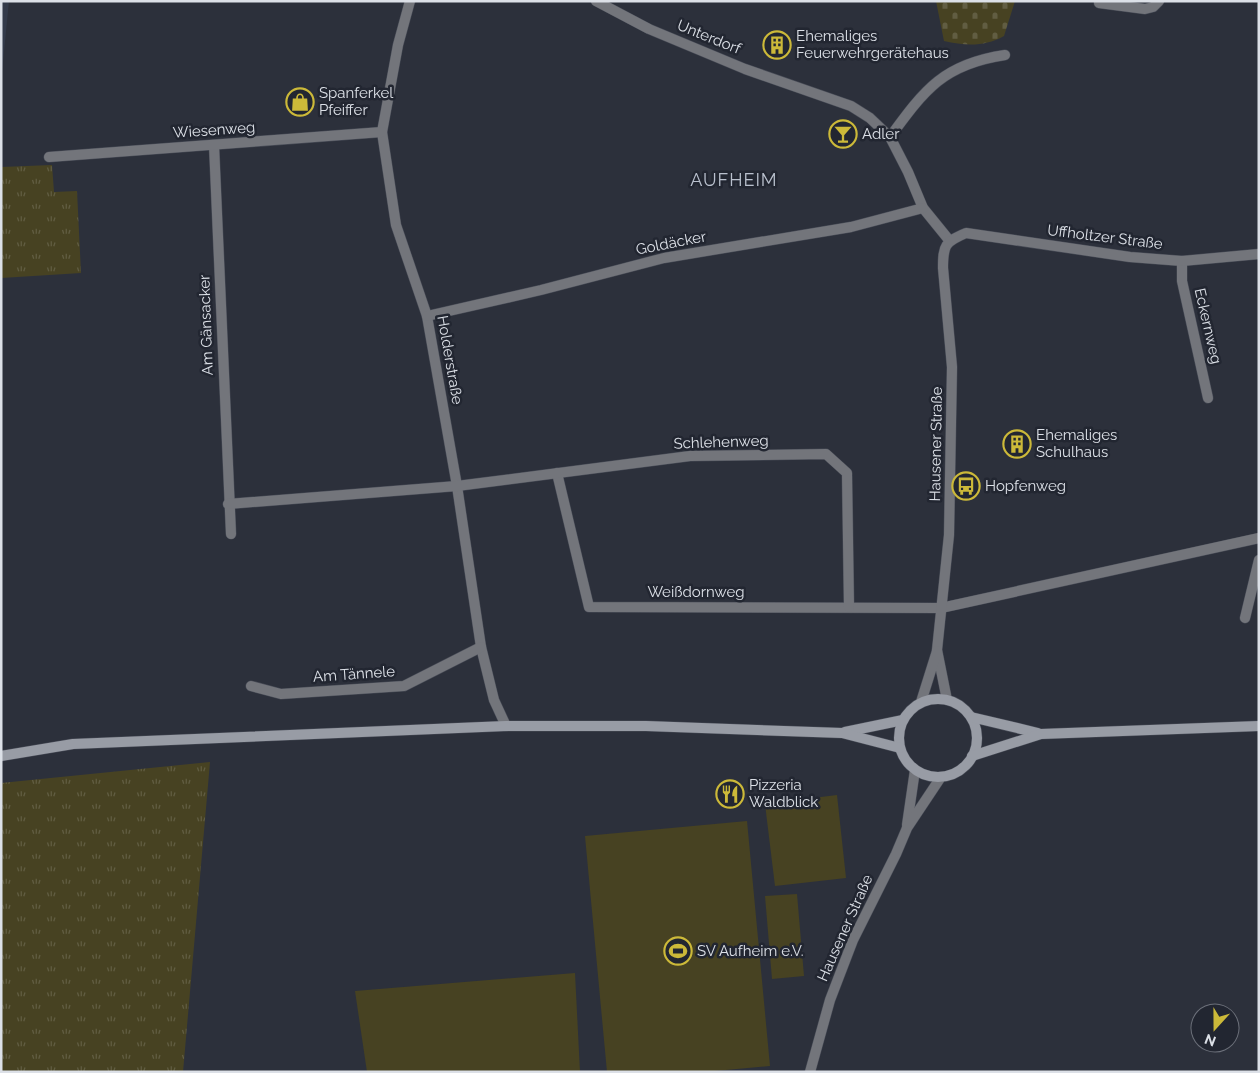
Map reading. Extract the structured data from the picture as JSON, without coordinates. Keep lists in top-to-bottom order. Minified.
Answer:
{"streets":{"street":["Unterdorf","Wiesenweg","Uffholtzer Straße","Goldäcker","Am Gänsacker","Eckernweg","Holderstraße","Schlehenweg","Hausener Straße","Weißdornweg","Am Tännele"]},"crossings":[["Unterdorf","Uffholtzer Straße"],["Unterdorf","Goldäcker"],["Unterdorf","Hausener Straße"],["Wiesenweg","Am Gänsacker"],["Wiesenweg","Holderstraße"],["Uffholtzer Straße","Eckernweg"],["Uffholtzer Straße","Hausener Straße"],["Goldäcker","Holderstraße"],["Holderstraße","Schlehenweg"],["Holderstraße","Am Tännele"],["Schlehenweg","Weißdornweg"],["Hausener Straße","Weißdornweg"]],"districts":["AUFHEIM"],"places":{"building":["Ehemaliges Feuerwehrgerätehaus","Ehemaliges Schulhaus"],"shop":["Spanferkel Pfeiffer"],"bar":["Adler"],"bus stop":["Hopfenweg"],"restaurant":["Pizzeria Waldblick"],"sports":["SV Aufheim e.V."]},"north":"bottom"}
